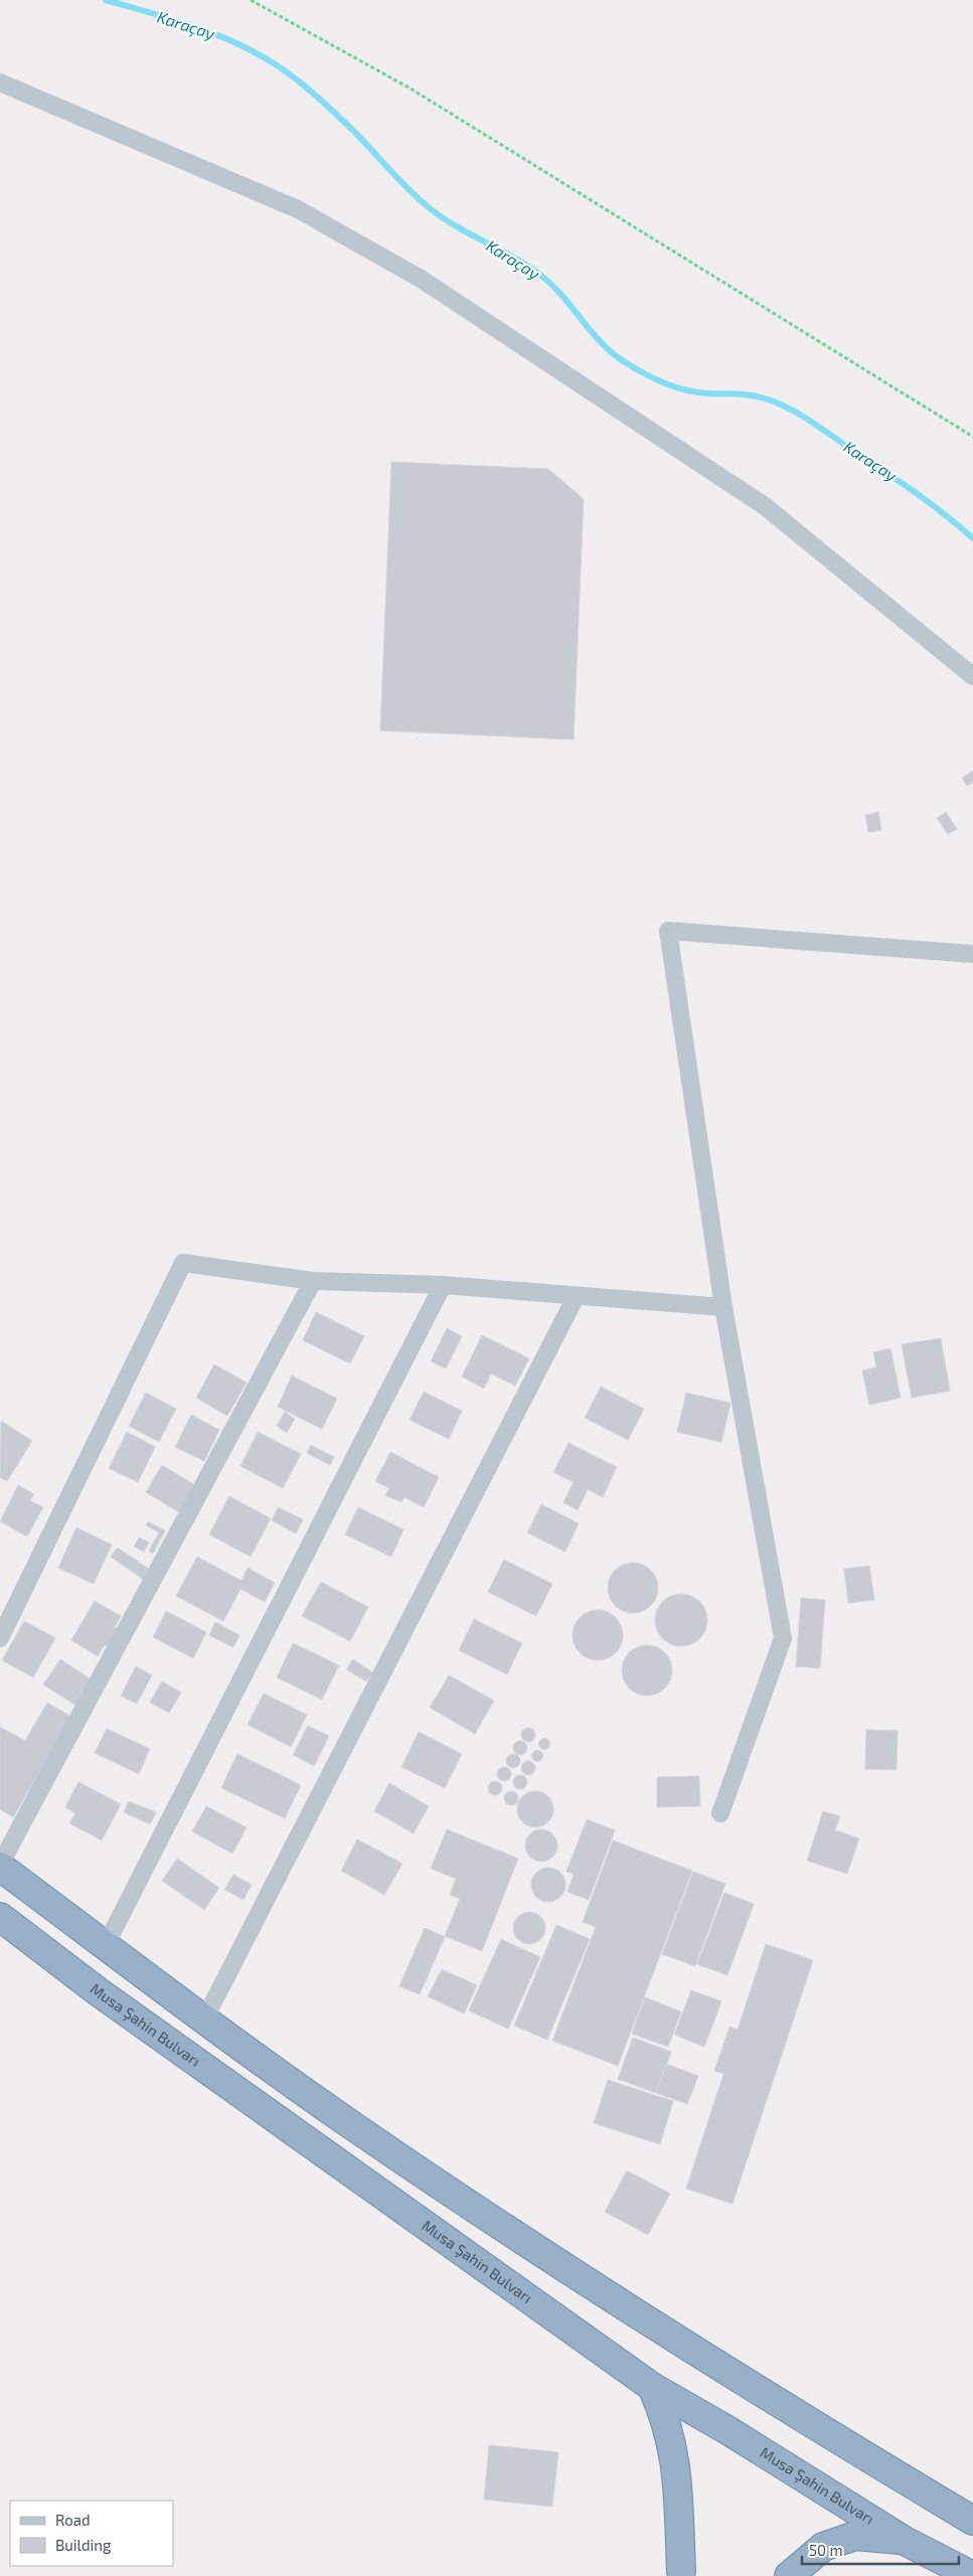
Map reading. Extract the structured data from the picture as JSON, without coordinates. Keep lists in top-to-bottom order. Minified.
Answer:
{"streets":{"highway":["Musa Şahin Bulvarı"]},"water":["Karaçay"],"legend":["Road","Building"],"scale_bar":"50 m"}
